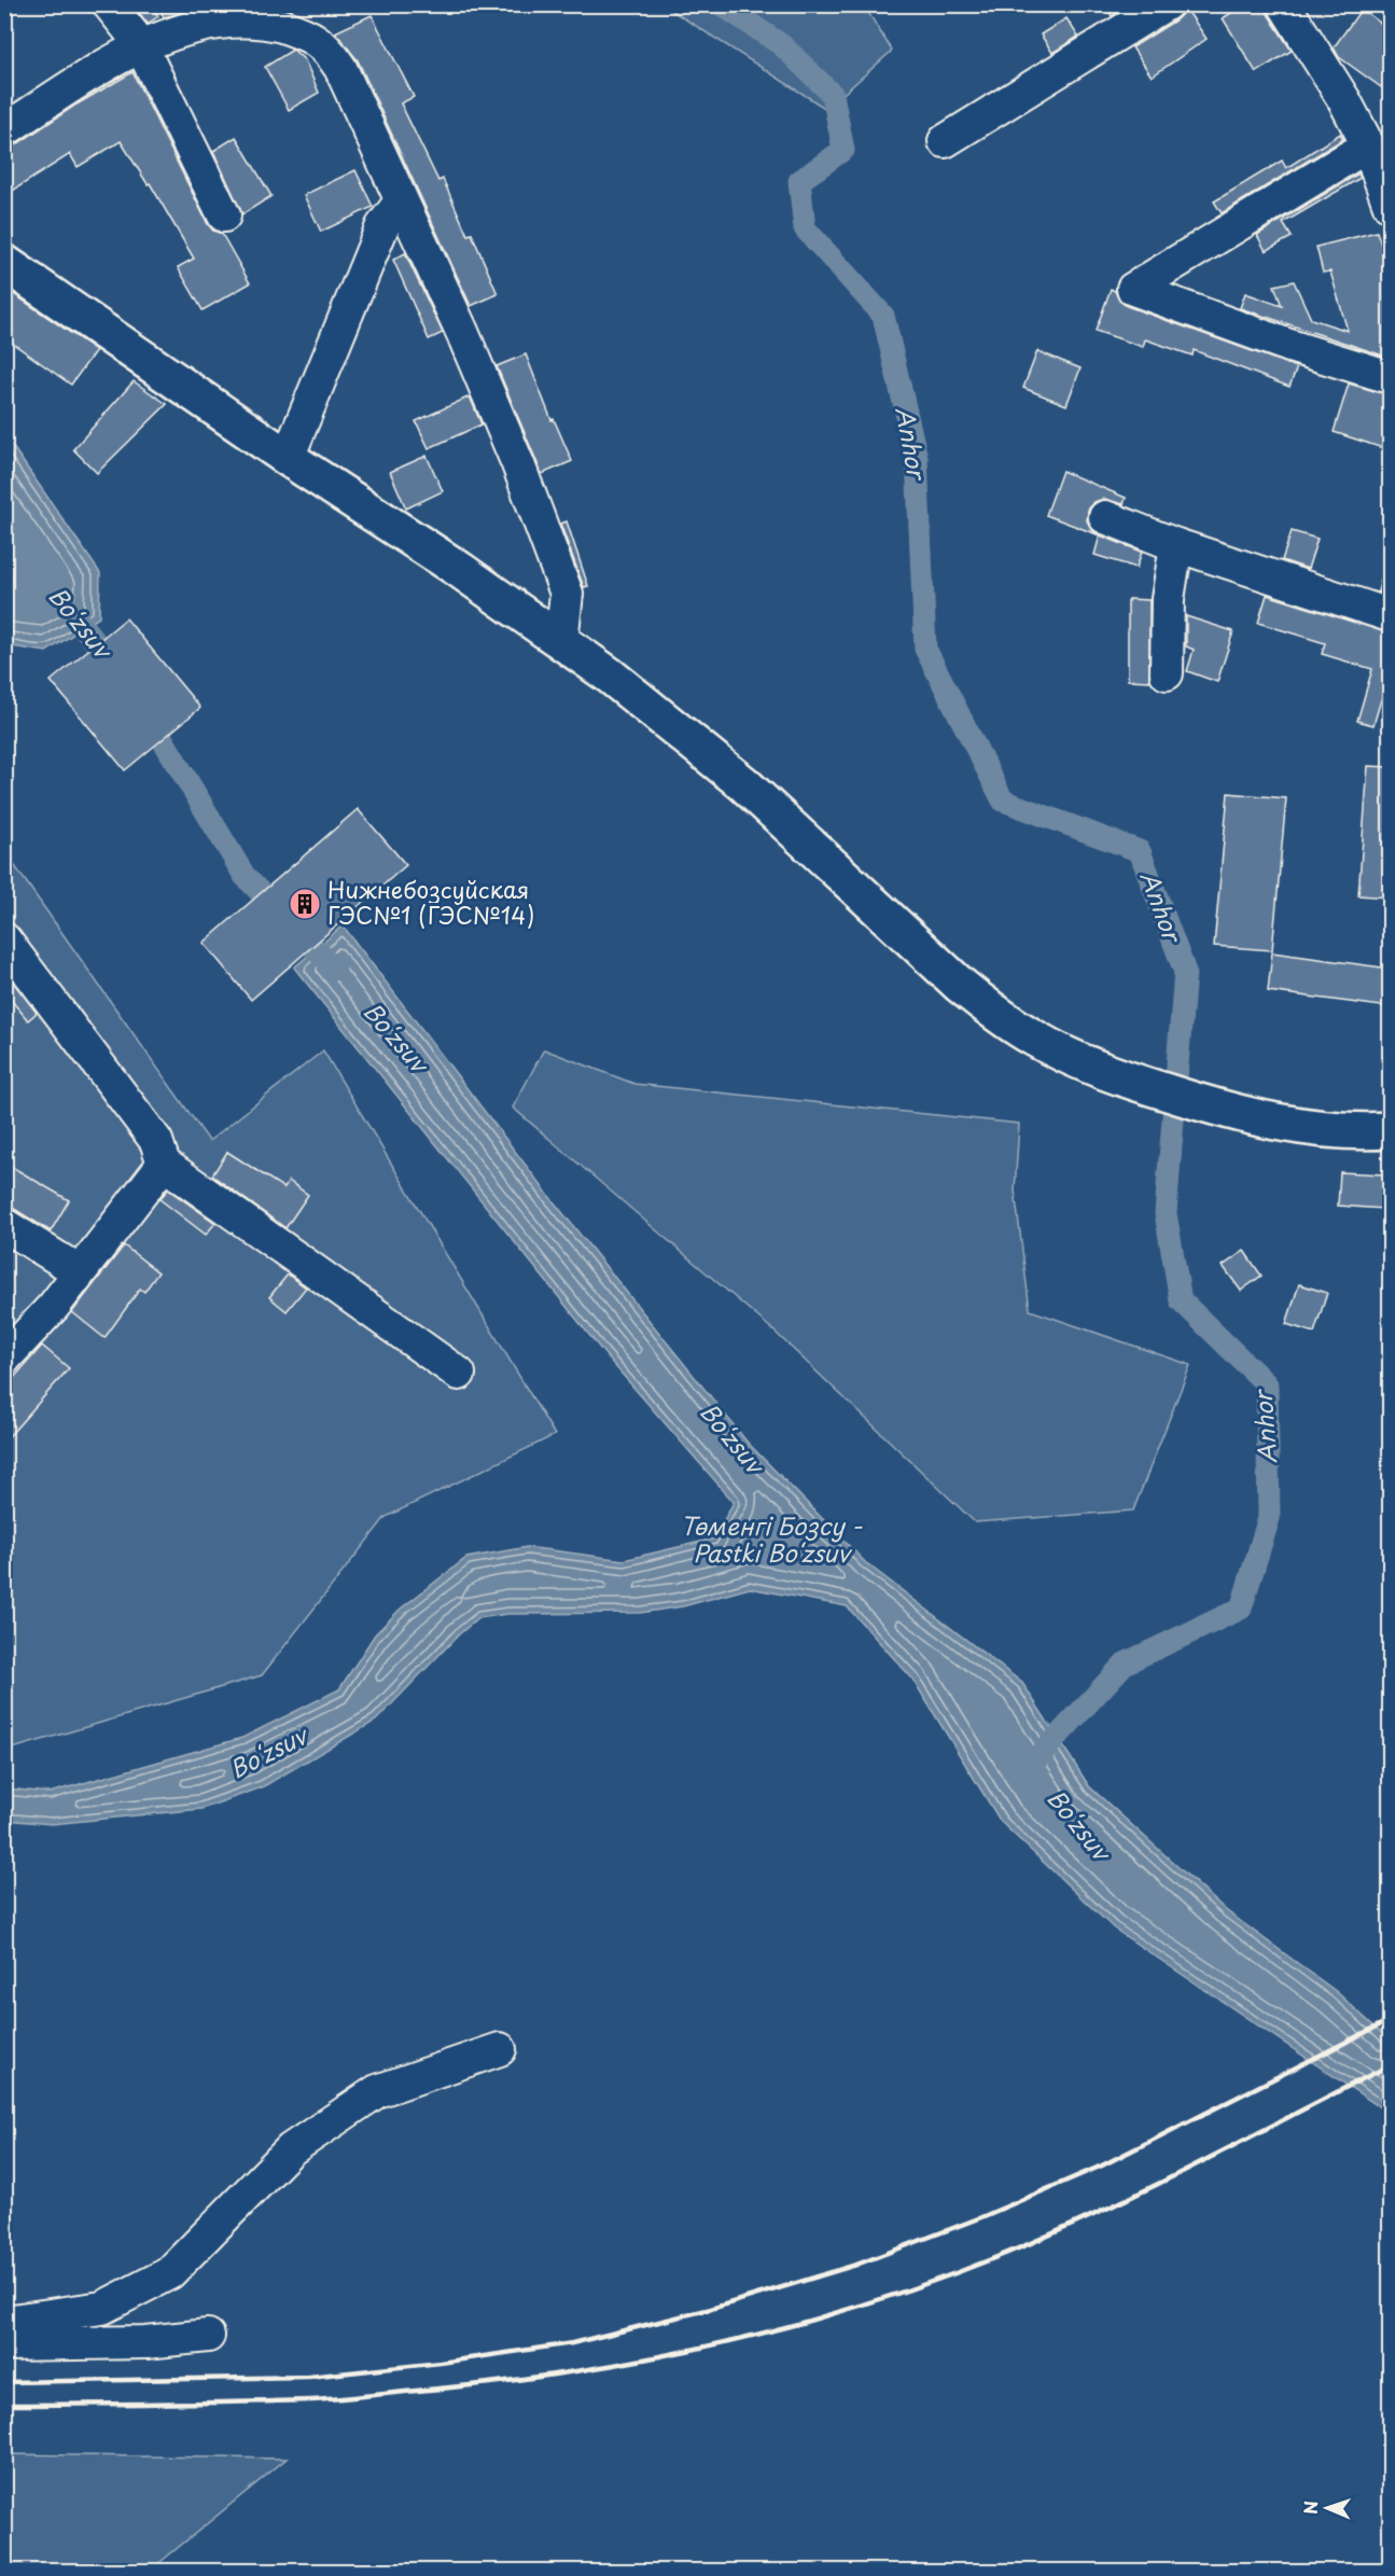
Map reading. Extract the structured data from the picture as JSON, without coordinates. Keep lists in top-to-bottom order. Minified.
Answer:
{"water":["Anhor","Boʻzsuv","Төменгі Бозсу - Pastki Boʻzsuv"],"places":{"building":["Нижнебозсуйская ГЭС№1 (ГЭС№14)"]},"north":"left"}
